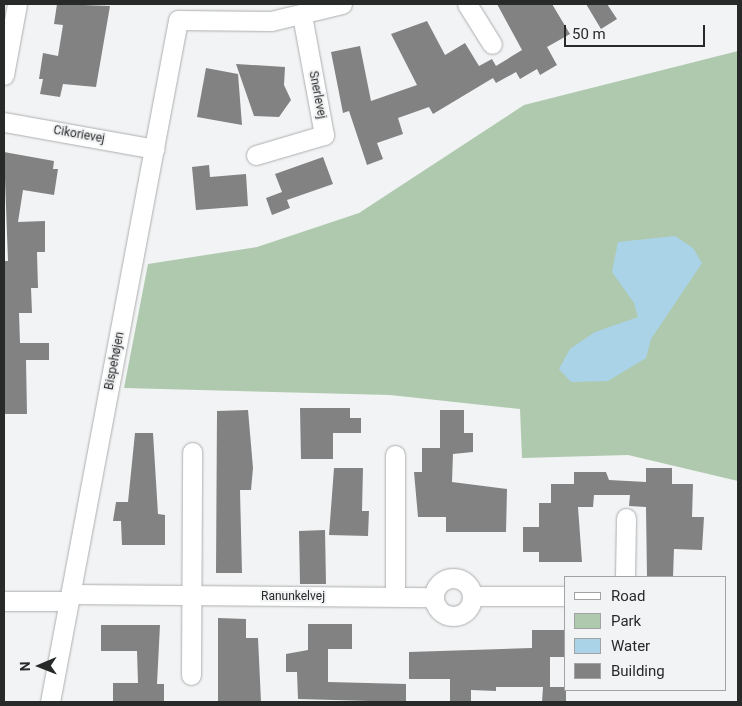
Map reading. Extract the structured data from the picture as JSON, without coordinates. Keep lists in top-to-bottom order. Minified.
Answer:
{"streets":{"street":["Snerlevej","Cikorievej","Bispehøjen","Ranunkelvej"]},"crossings":[["Snerlevej","Bispehøjen"],["Cikorievej","Bispehøjen"],["Bispehøjen","Ranunkelvej"]],"legend":["Road","Park","Water","Building"],"scale_bar":"50 m","north":"left"}
